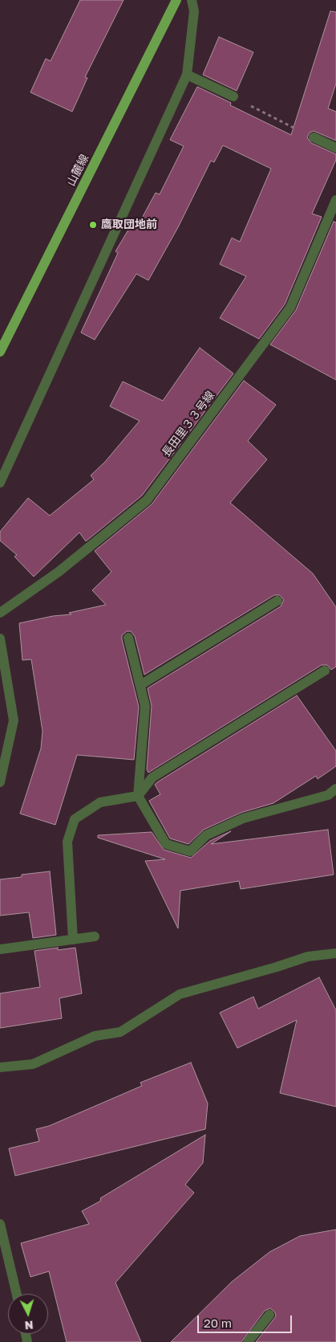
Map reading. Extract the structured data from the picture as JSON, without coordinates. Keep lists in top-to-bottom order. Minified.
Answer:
{"streets":{"main road":["山麓線"],"street":["長田里３３号線"]},"places":["鷹取団地前"],"scale_bar":"20 m","north":"bottom"}
